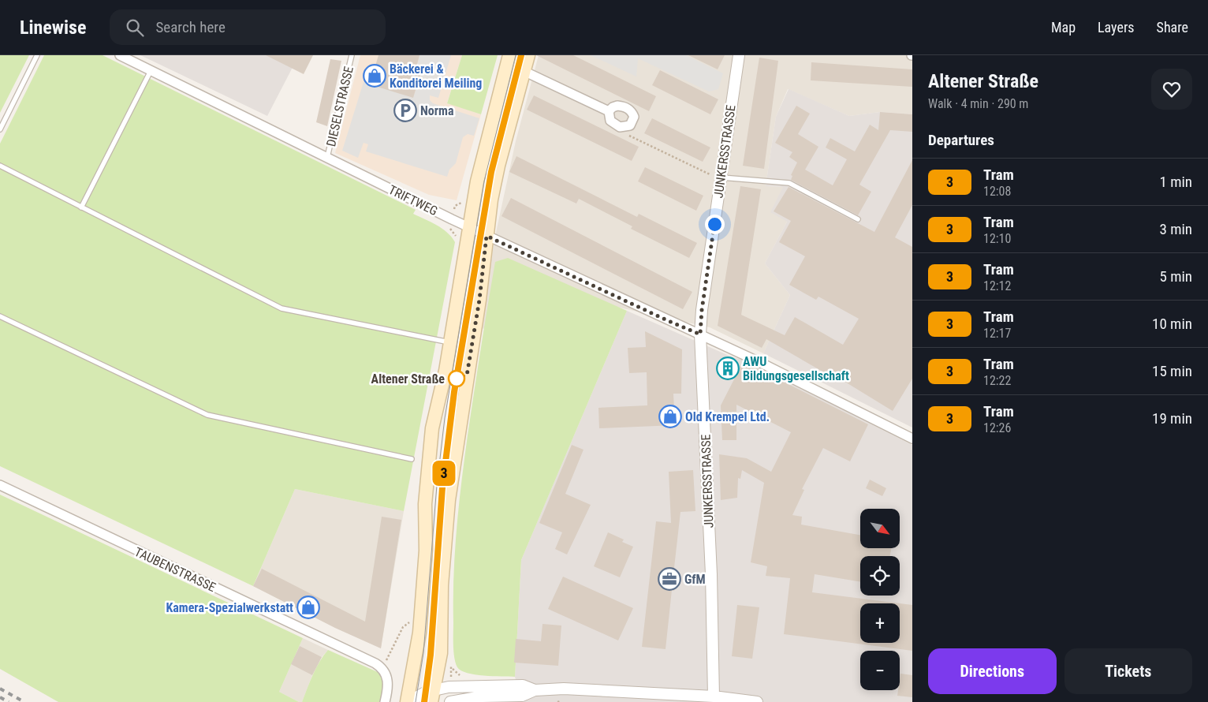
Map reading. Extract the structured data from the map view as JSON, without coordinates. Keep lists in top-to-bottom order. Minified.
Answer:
{"streets":{"street":["JUNKERSSTRASSE","TRIFTWEG","TAUBENSTRASSE"],"lane":["DIESELSTRASSE"]},"crossings":[["DIESELSTRASSE","TRIFTWEG"],["JUNKERSSTRASSE","TRIFTWEG"]],"places":{"shop":["Bäckerei & Konditorei Meiling","Old Krempel Ltd.","Kamera-Spezialwerkstatt"],"parking":["Norma"],"building":["AWU Bildungsgesellschaft"],"other":["Altener Straße"],"office":["GfM"]},"lines":["tram line 3"],"north":"bottom right","page":{"header":"Linewise","search":"Search here","nav":["Map","Layers","Share"],"on_map":"3","heading":[["Altener Straße","Walk · 4 min · 290 m"],"Departures"],"list":[{"mark":"3","name":"Tram","note":"12:08","value":"1 min"},{"mark":"3","name":"Tram","note":"12:10","value":"3 min"},{"mark":"3","name":"Tram","note":"12:12","value":"5 min"},{"mark":"3","name":"Tram","note":"12:17","value":"10 min"},{"mark":"3","name":"Tram","note":"12:22","value":"15 min"},{"mark":"3","name":"Tram","note":"12:26","value":"19 min"}],"map_buttons":["+","−"],"buttons":["Directions","Tickets"]}}
